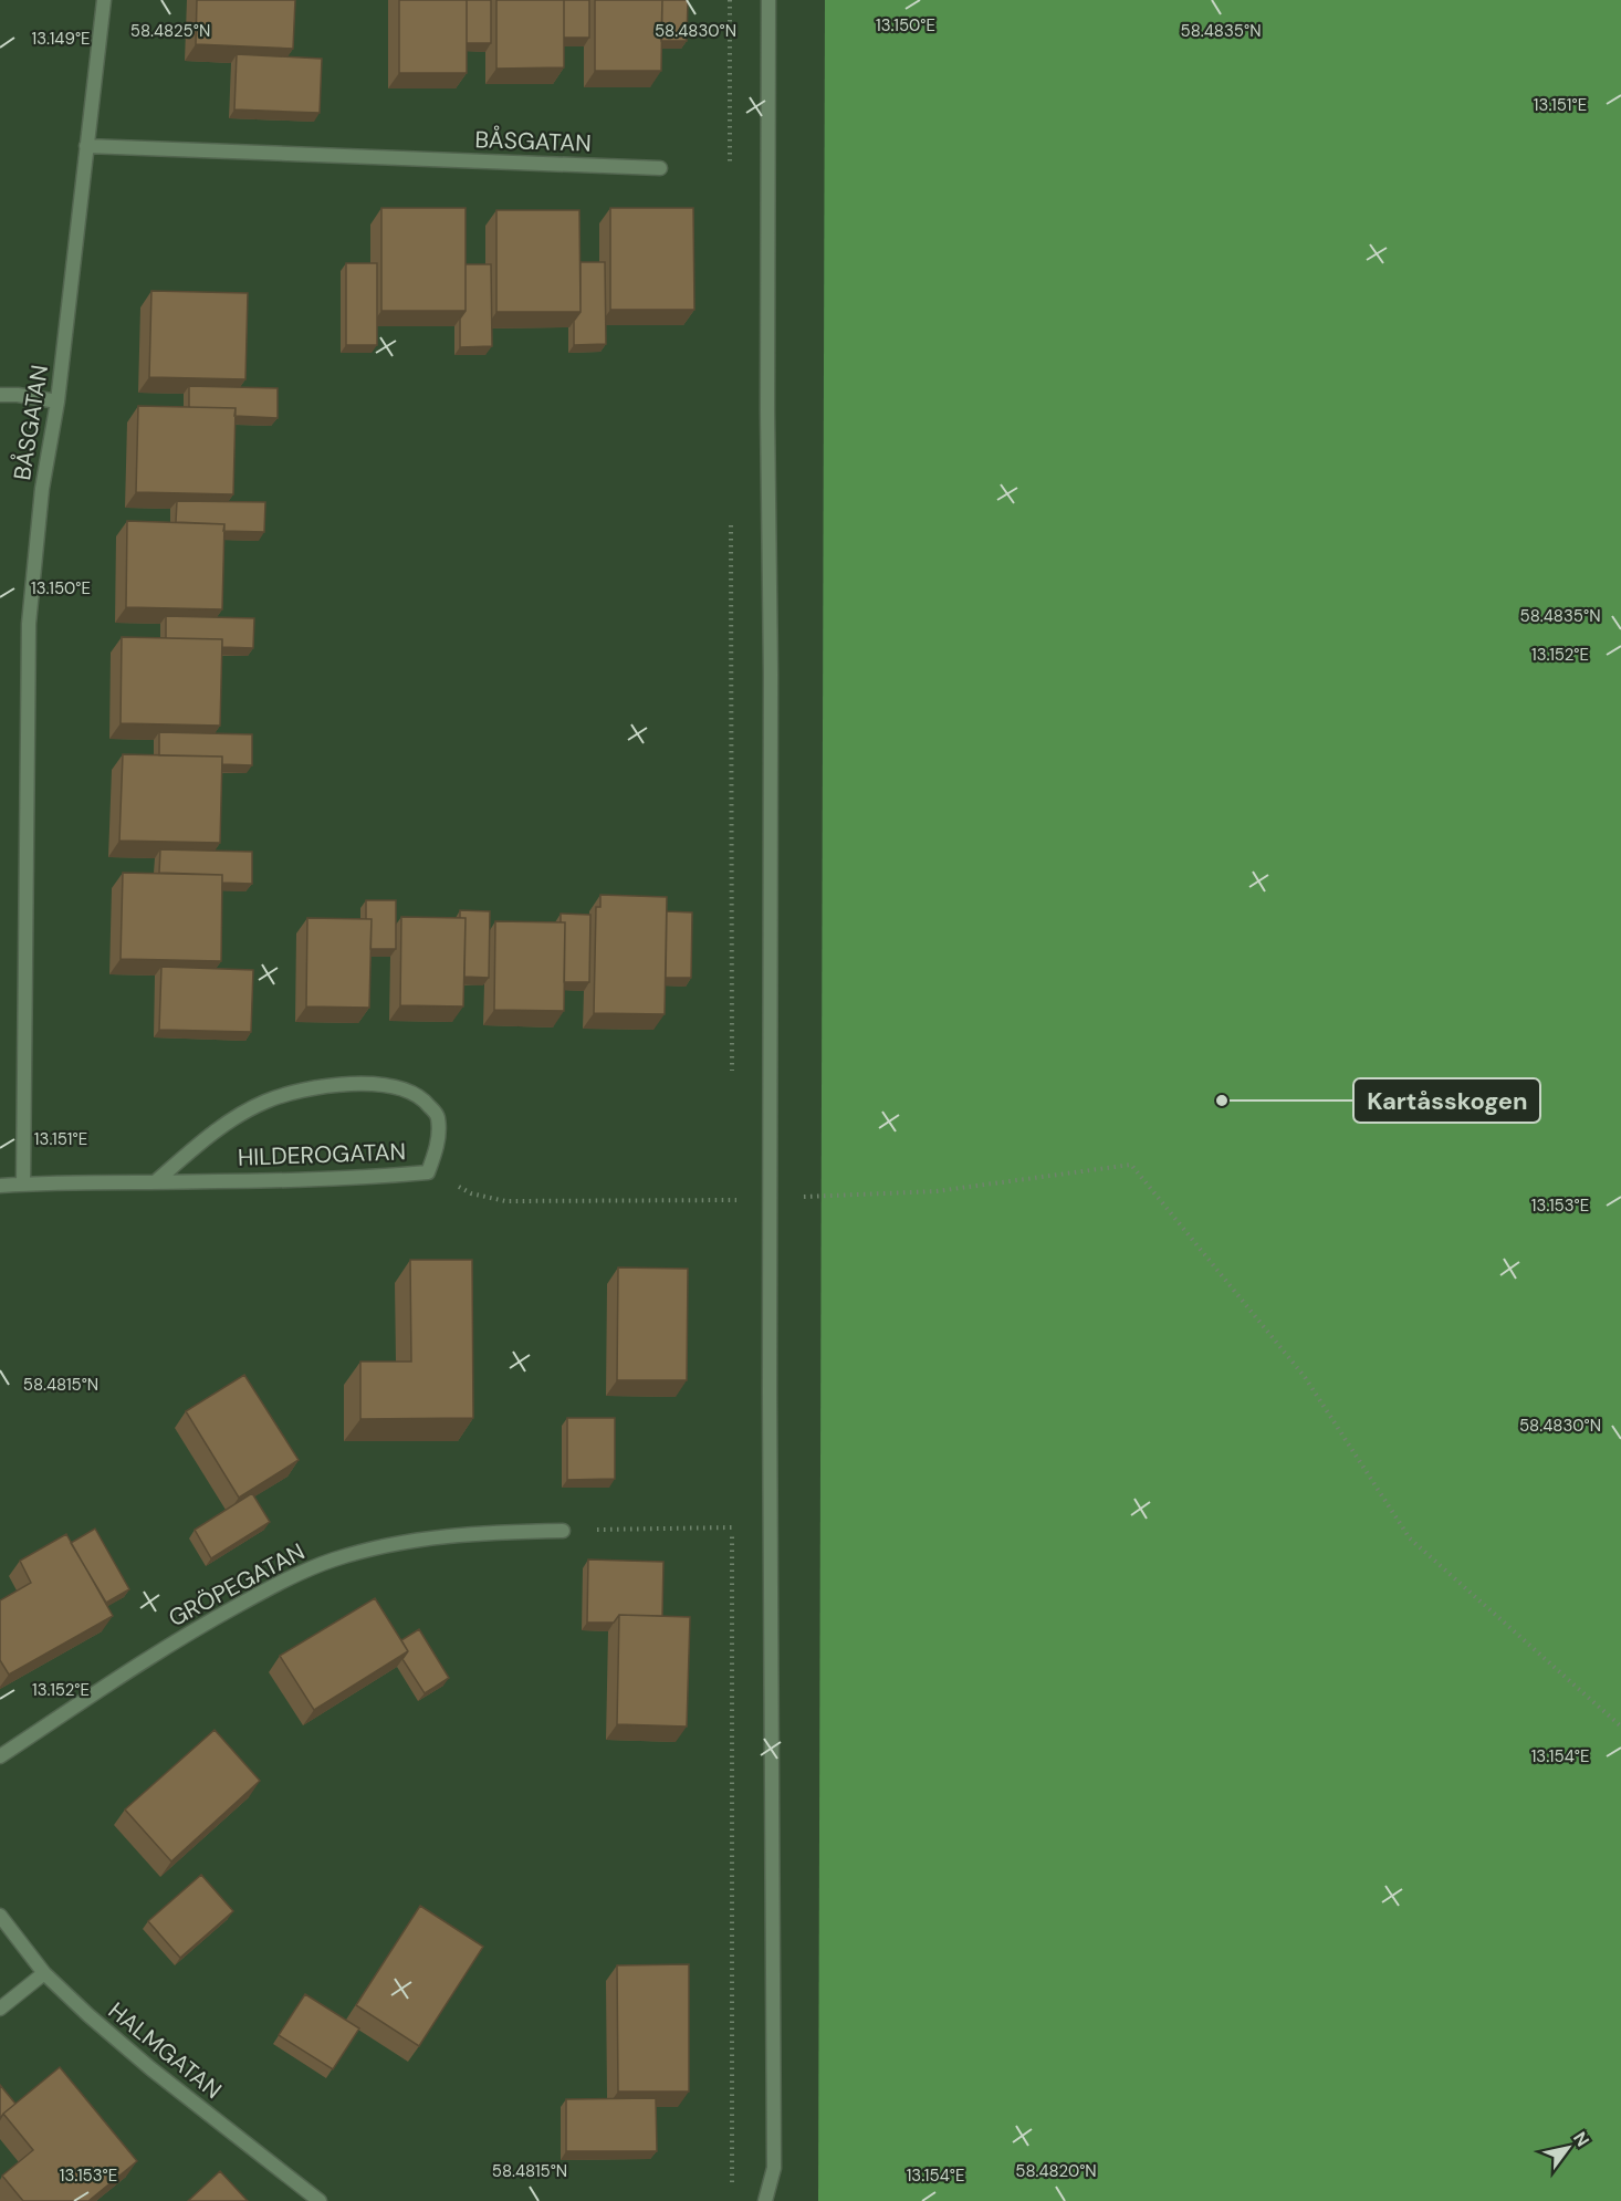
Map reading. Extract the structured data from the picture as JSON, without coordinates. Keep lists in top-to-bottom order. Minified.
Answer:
{"streets":{"street":["BÅSGATAN","HILDEROGATAN","GRÖPEGATAN","HALMGATAN"]},"crossings":[["BÅSGATAN","HILDEROGATAN"]],"places":["Kartåsskogen"],"north":"top right","coordinates":["13.150°E","58.4835°N","58.4825°N","58.4830°N","13.149°E","13.151°E","13.152°E","13.153°E","58.4815°N","13.154°E","58.4820°N"]}
